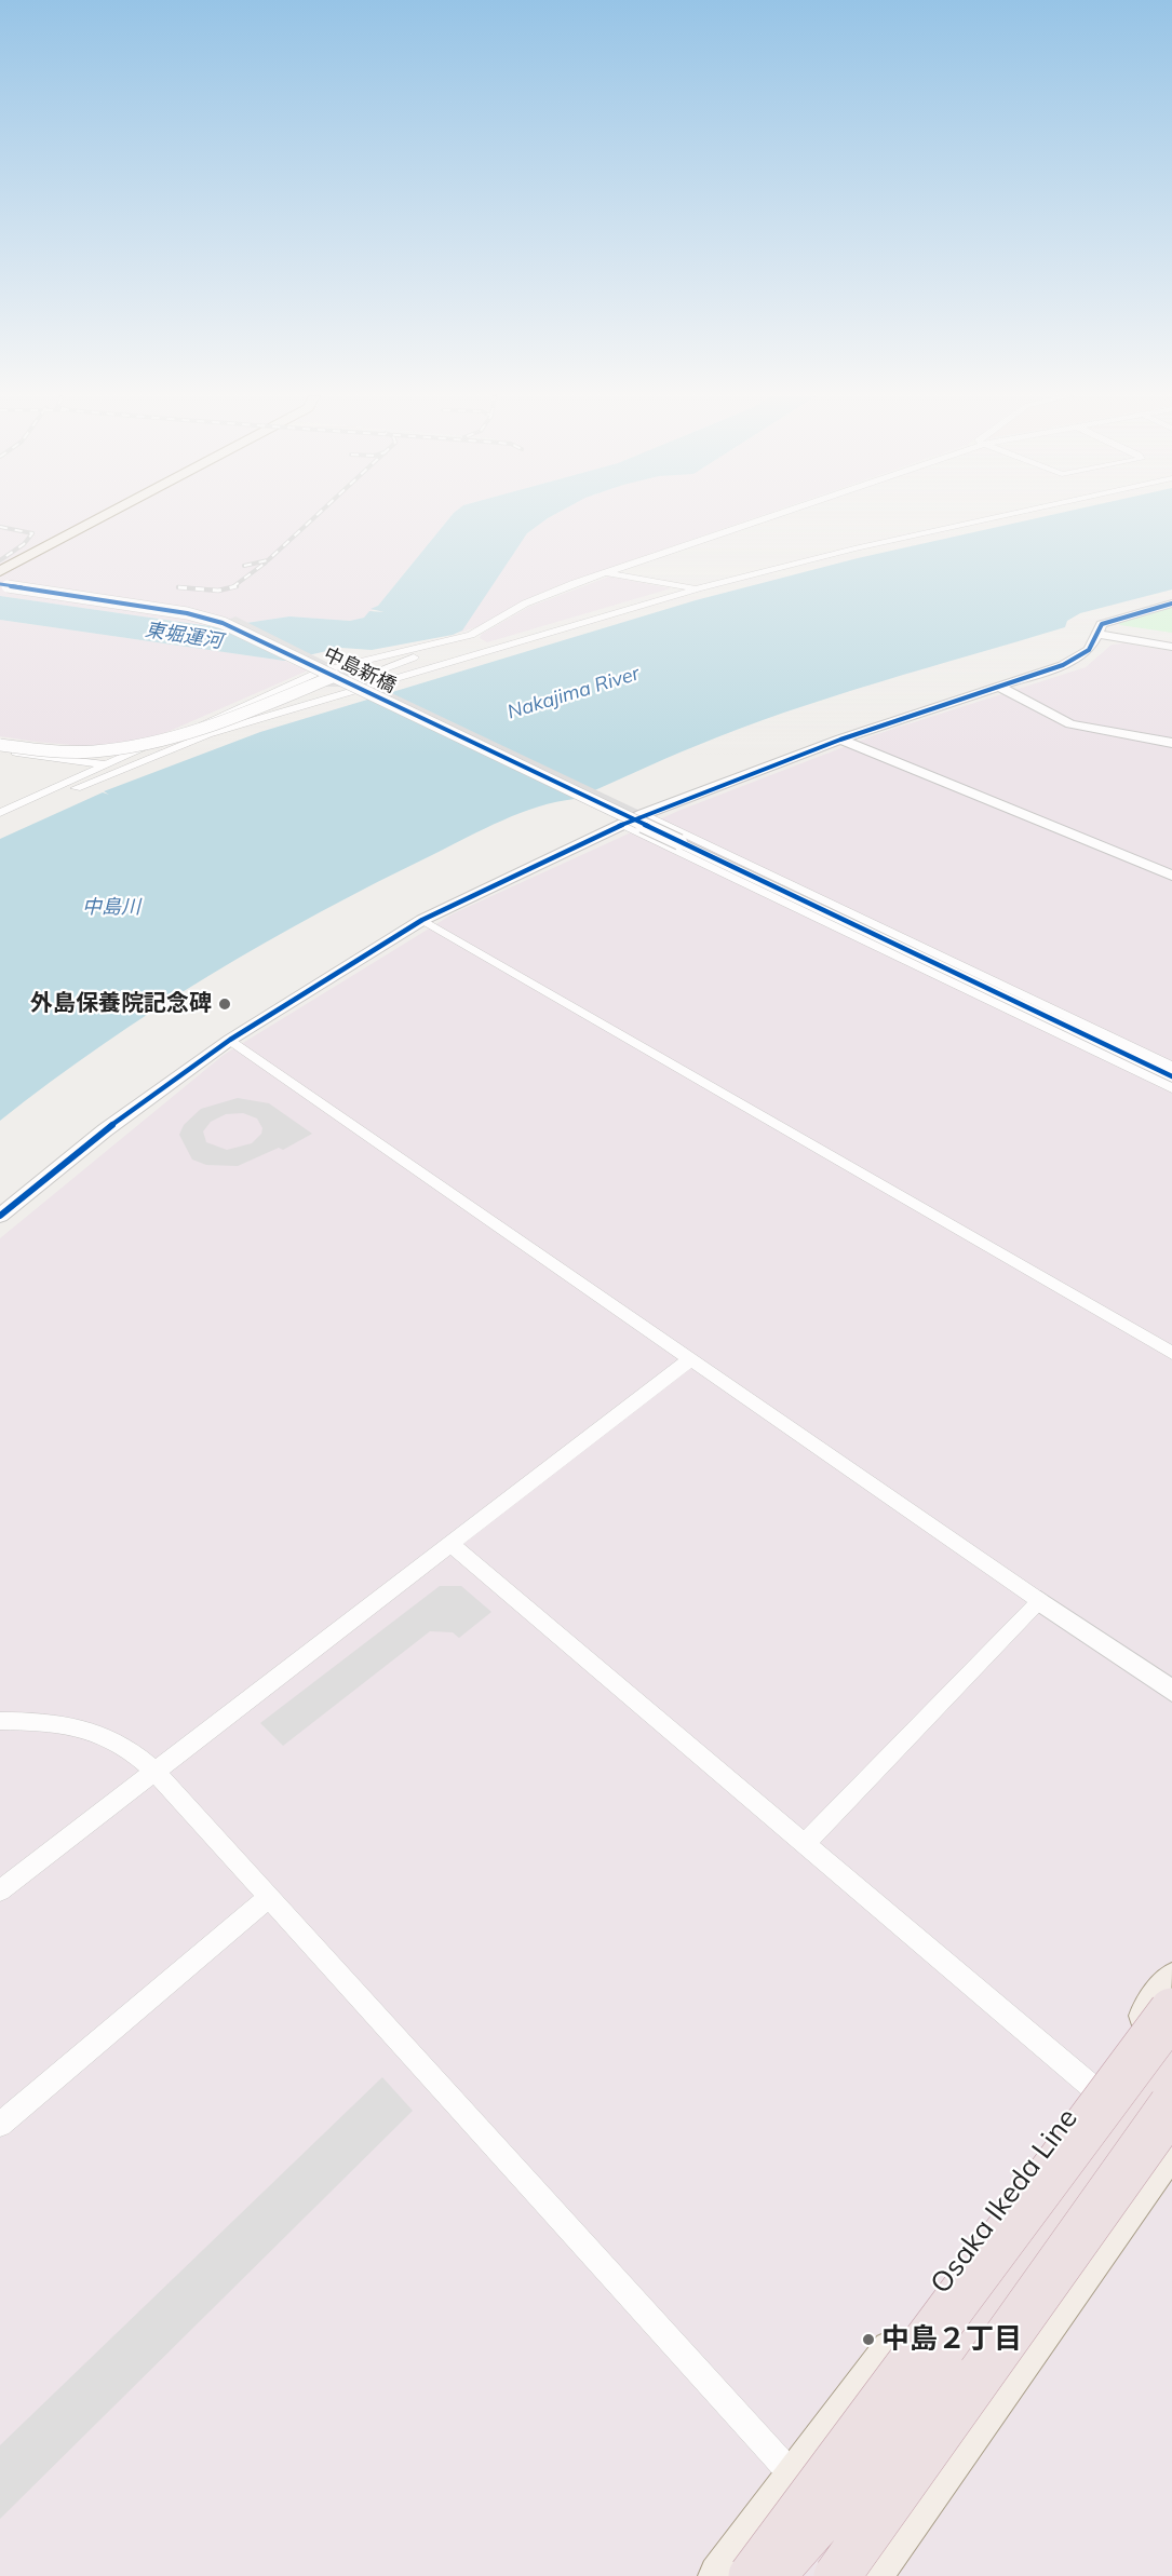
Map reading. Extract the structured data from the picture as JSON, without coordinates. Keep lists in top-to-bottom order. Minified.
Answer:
{"streets":{"main road":["Osaka Ikeda Line"],"street":["中島新橋"]},"water":["東堀運河","Nakajima River","中島川"],"places":["外島保養院記念碑","中島２丁目"]}
